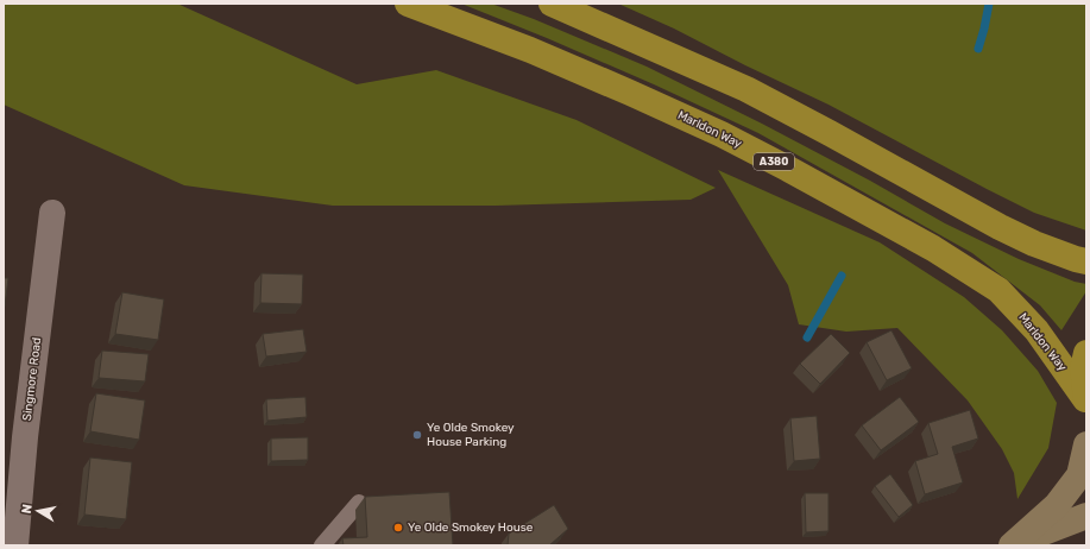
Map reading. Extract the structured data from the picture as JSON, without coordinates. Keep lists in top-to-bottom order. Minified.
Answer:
{"streets":{"highway":["Marldon Way","A380"],"street":["Singmore Road"]},"places":["Ye Olde Smokey House Parking","Ye Olde Smokey House"],"north":"left"}
